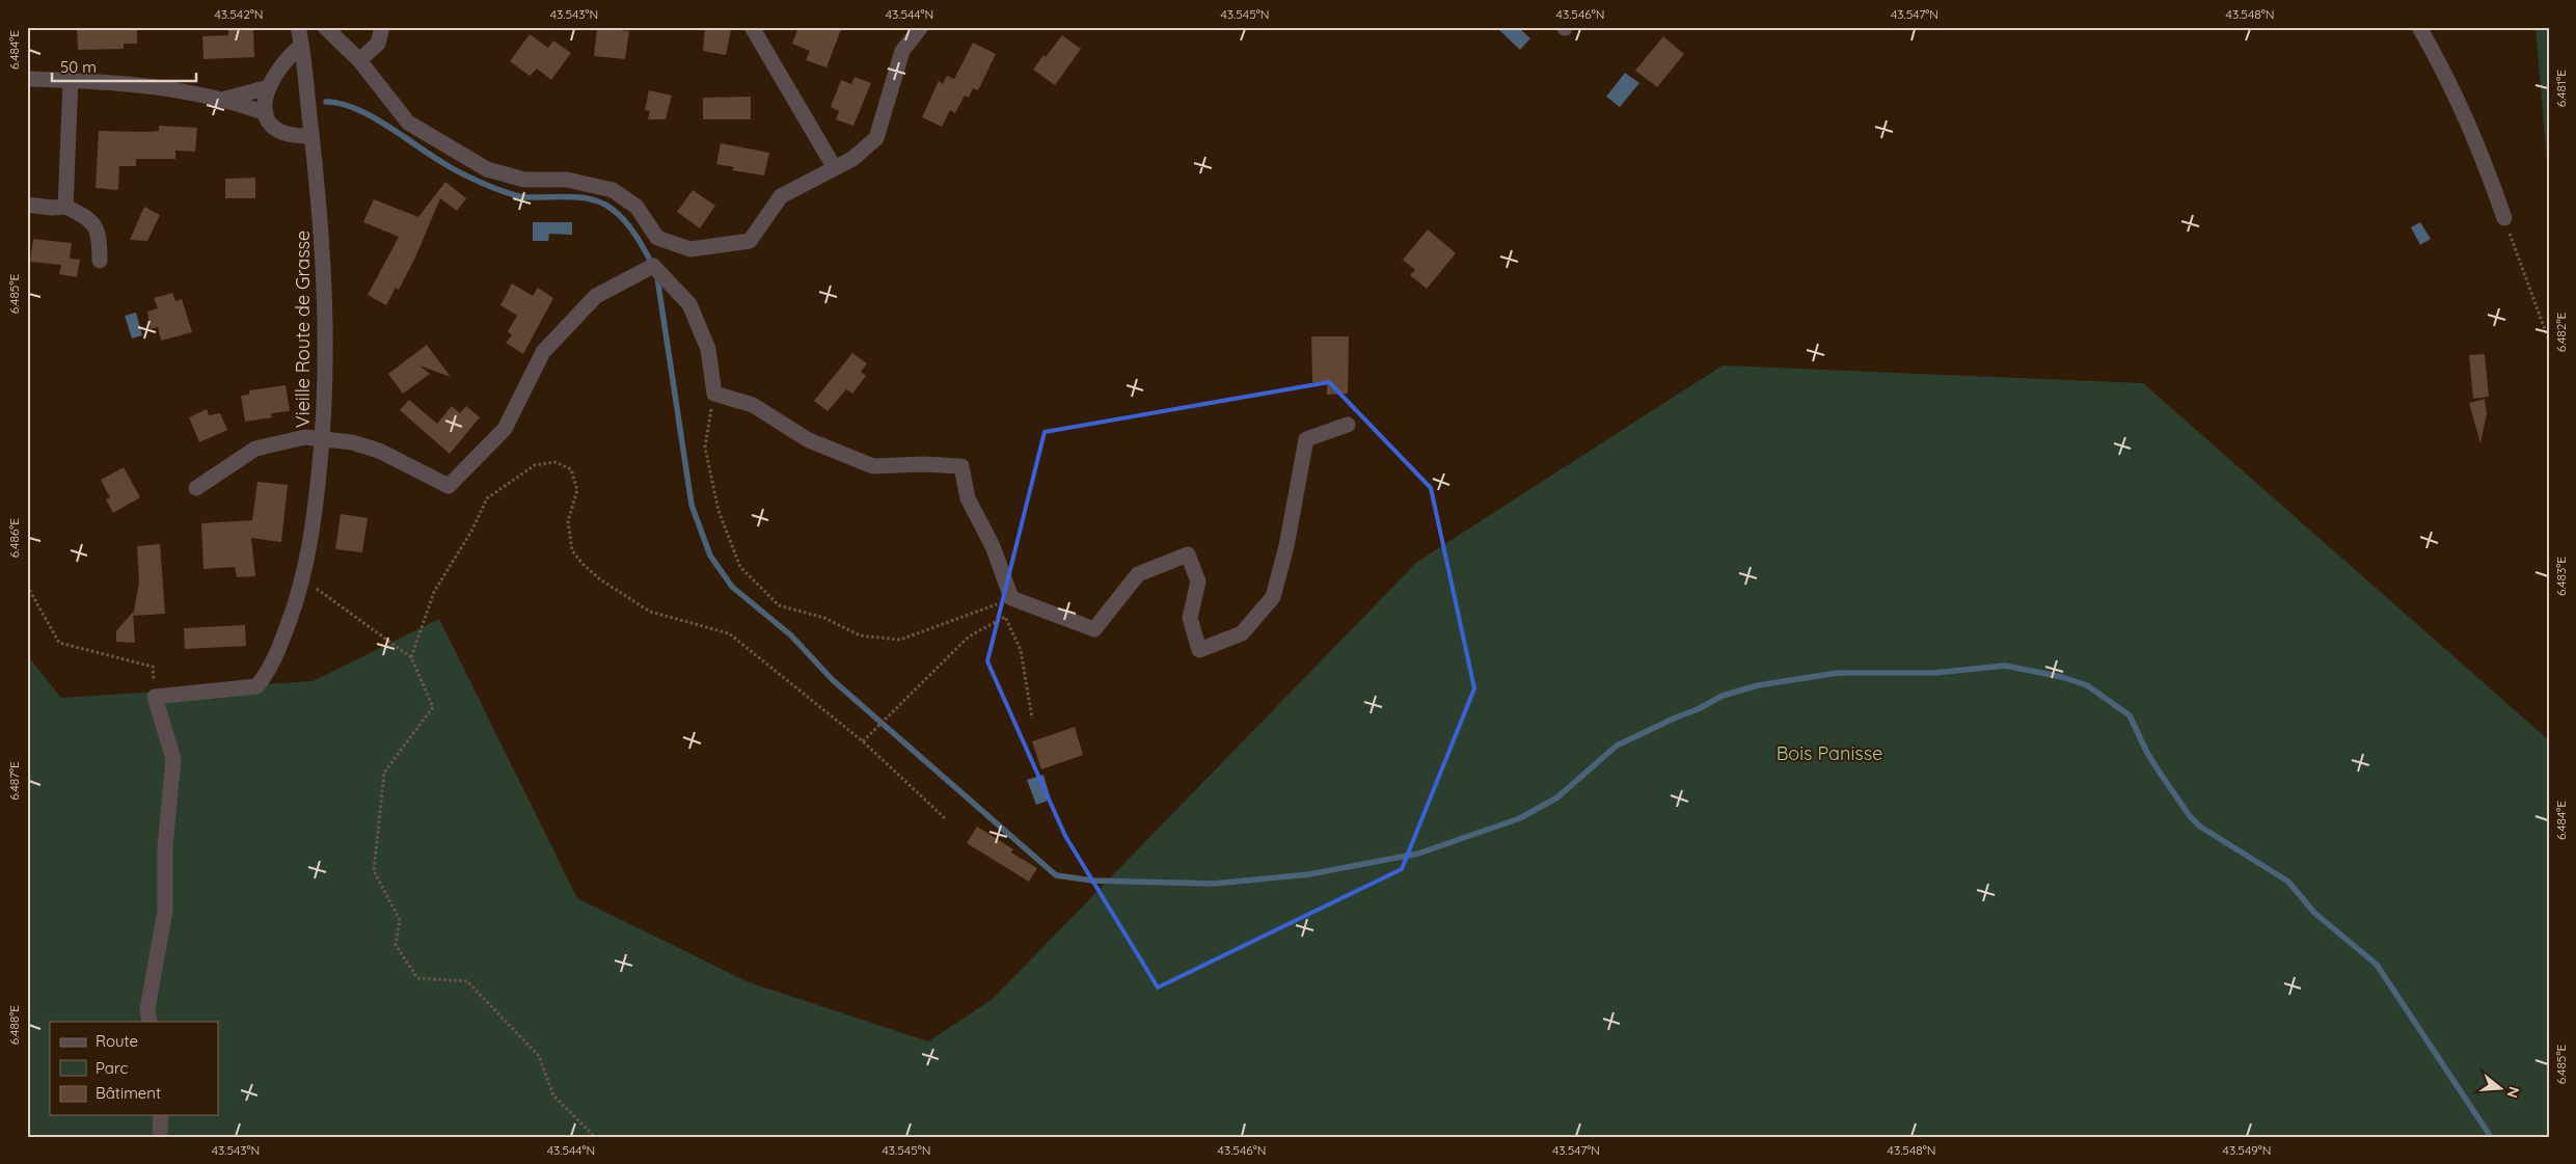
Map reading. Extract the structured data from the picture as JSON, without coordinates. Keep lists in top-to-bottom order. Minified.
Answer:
{"streets":{"street":["Vieille Route de Grasse"]},"parks":["Bois Panisse"],"legend":["Route","Parc","Bâtiment"],"scale_bar":"50 m","north":"right","coordinates":["43.542°N","43.543°N","43.544°N","43.545°N","43.546°N","43.547°N","43.548°N","6.484°E","6.481°E","6.485°E","6.482°E","6.486°E","6.483°E","6.487°E","6.488°E","43.549°N"]}
